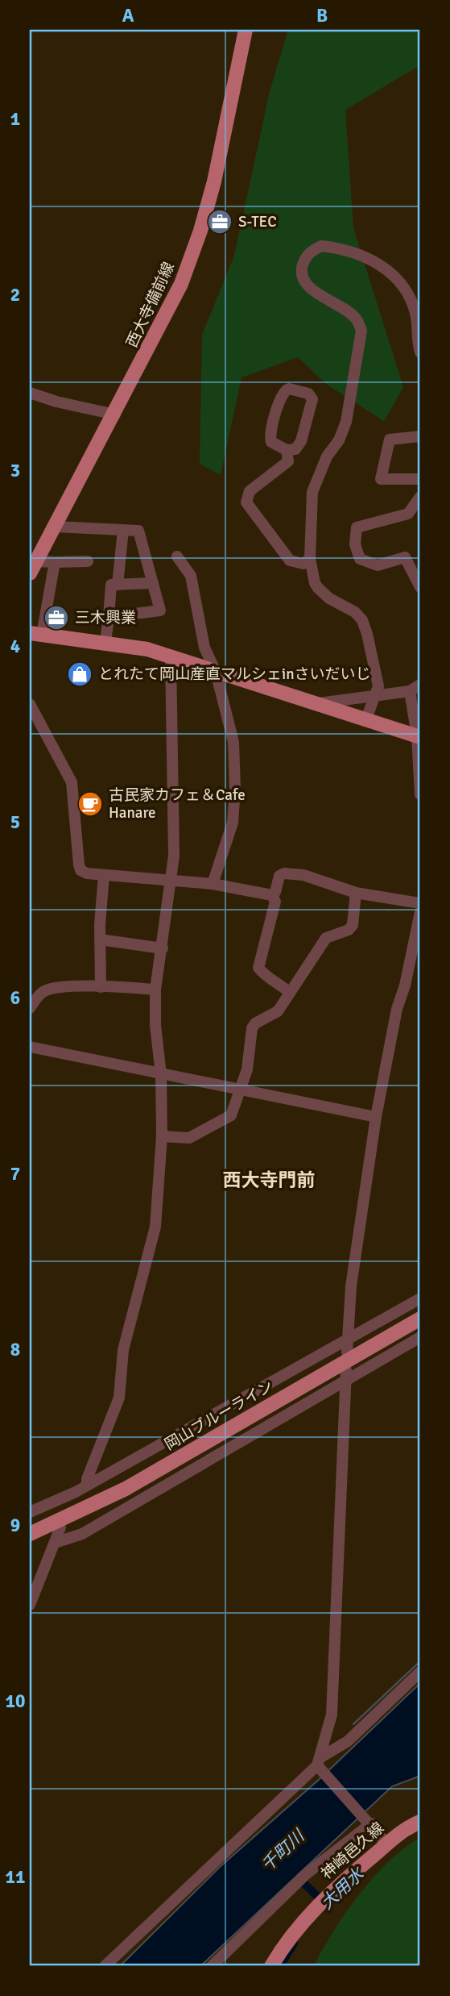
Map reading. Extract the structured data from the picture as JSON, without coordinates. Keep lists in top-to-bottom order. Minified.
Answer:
{"streets":{"main road":["西大寺備前線","岡山ブルーライン","神崎邑久線"]},"districts":["西大寺門前"],"water":["千町川","大用水"],"places":{"office":["S-TEC","三木興業"],"shop":["とれたて岡山産直マルシェinさいだいじ"],"cafe":["古民家カフェ＆Cafe Hanare"]},"grid":{"columns":["A","B"],"rows":["1","2","3","4","5","6","7","8","9","10","11"]}}
